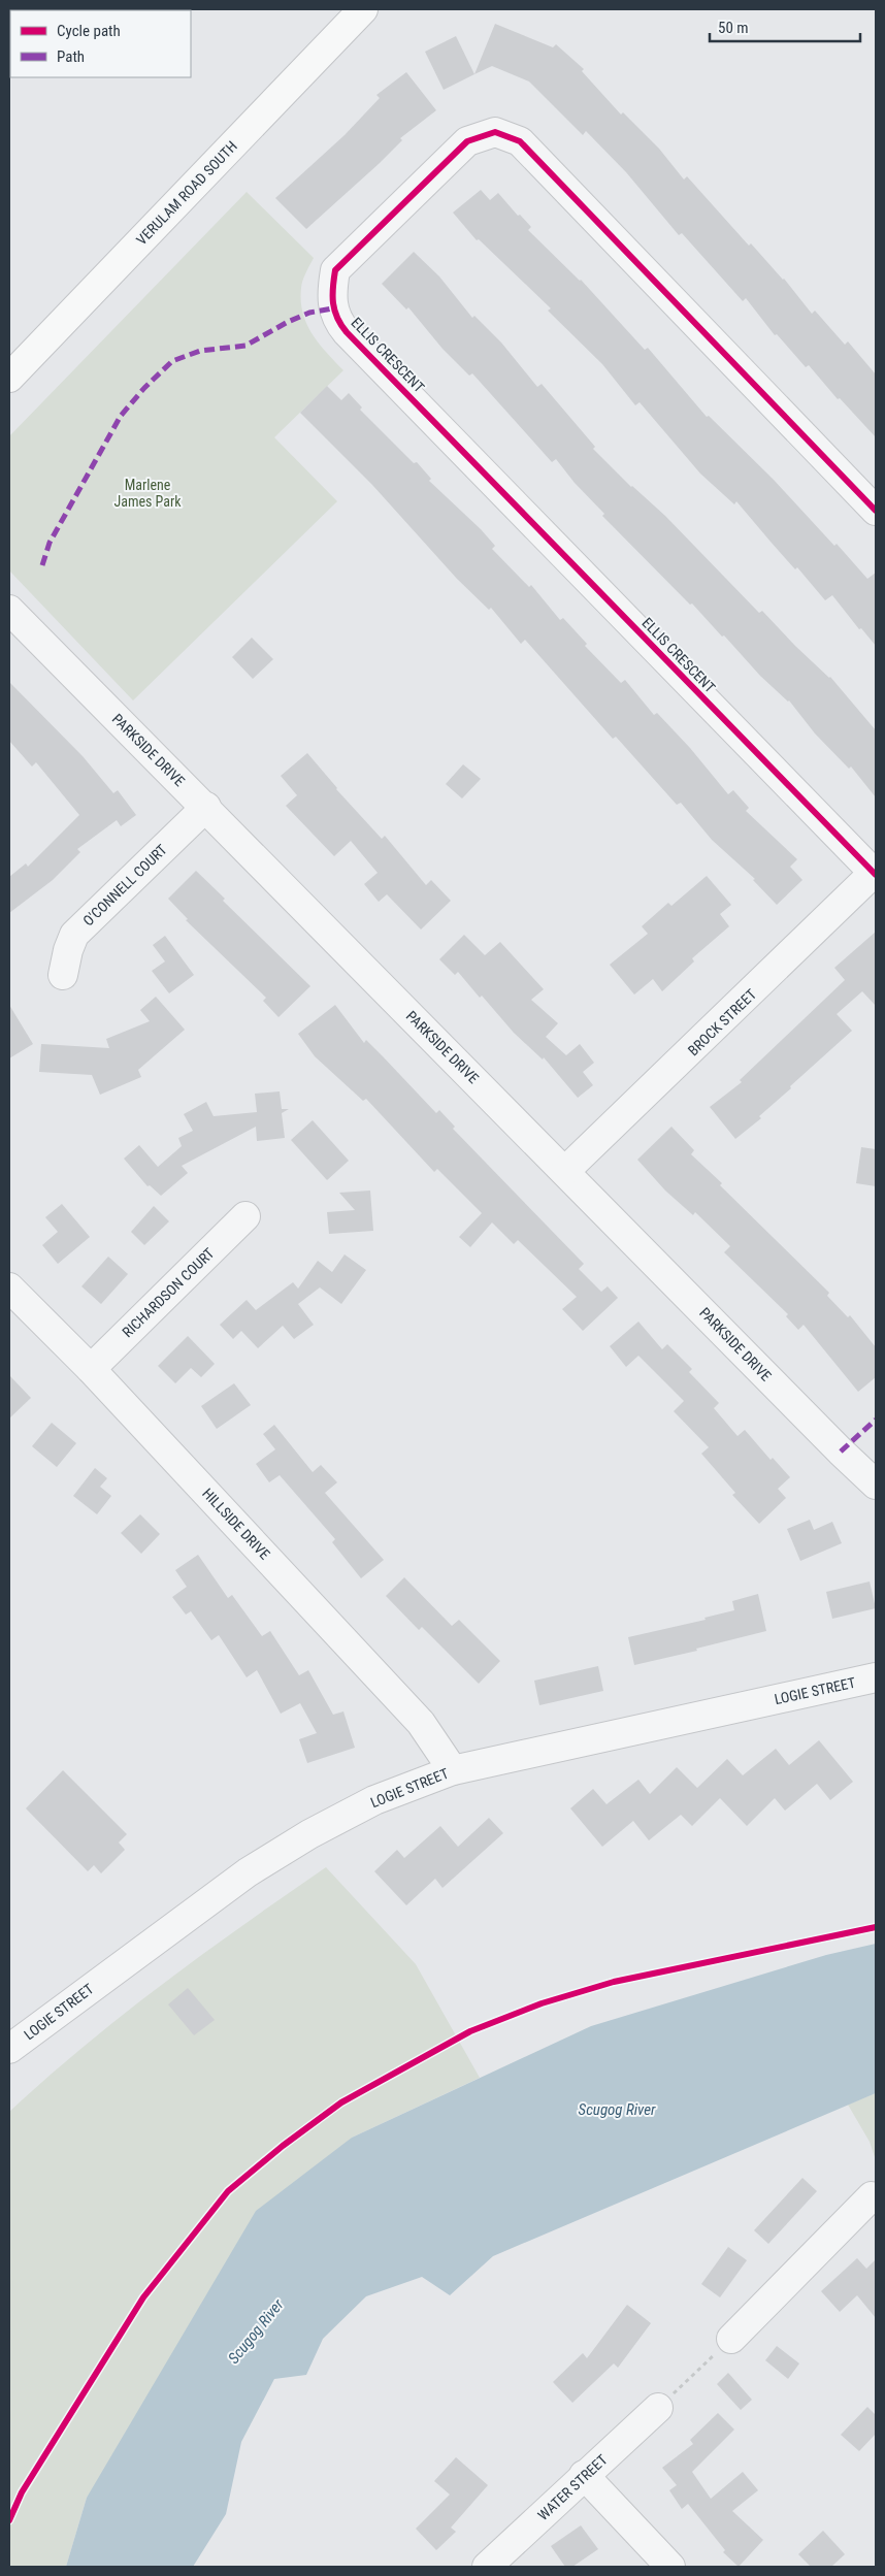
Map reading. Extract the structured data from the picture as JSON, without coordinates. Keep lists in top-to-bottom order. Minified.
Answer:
{"streets":{"main road":["VERULAM ROAD SOUTH"],"street":["ELLIS CRESCENT","PARKSIDE DRIVE","O'CONNELL COURT","BROCK STREET","RICHARDSON COURT","HILLSIDE DRIVE","LOGIE STREET","WATER STREET"]},"crossings":[["ELLIS CRESCENT","BROCK STREET"],["PARKSIDE DRIVE","O'CONNELL COURT"],["PARKSIDE DRIVE","BROCK STREET"],["RICHARDSON COURT","HILLSIDE DRIVE"],["HILLSIDE DRIVE","LOGIE STREET"]],"water":["Scugog River"],"parks":["Marlene James Park"],"legend":["Cycle path","Path"],"scale_bar":"50 m"}
